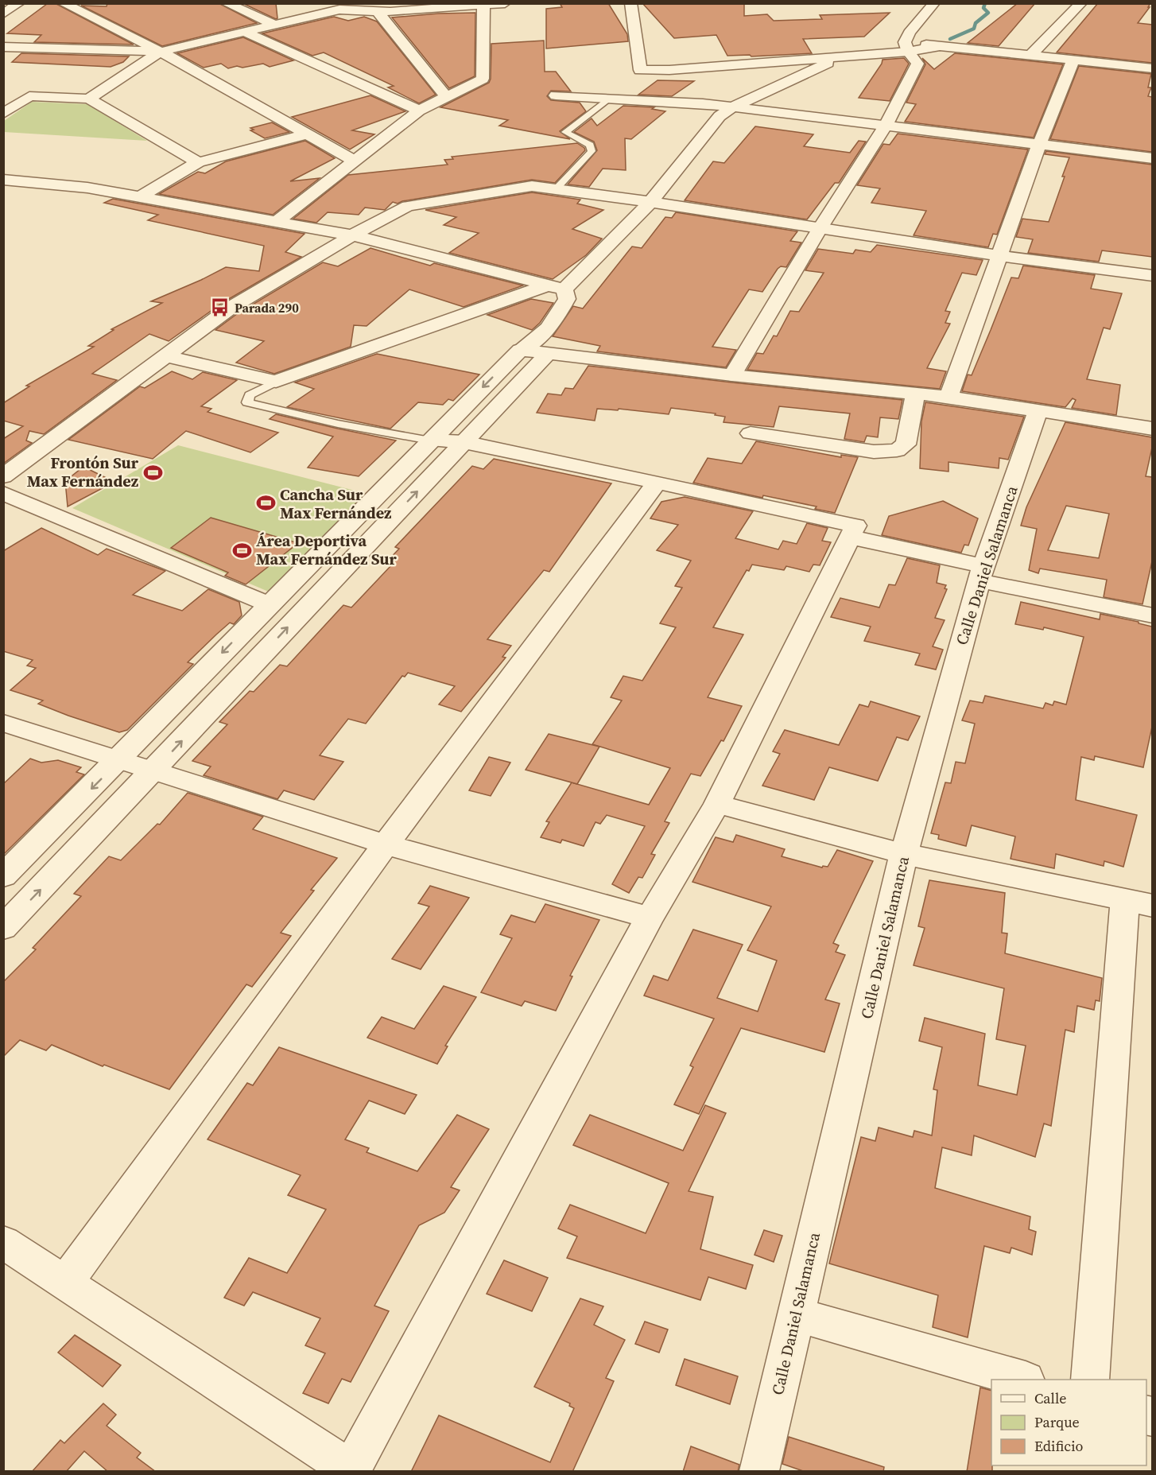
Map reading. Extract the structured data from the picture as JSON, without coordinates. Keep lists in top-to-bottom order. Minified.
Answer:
{"streets":{"street":["Calle Daniel Salamanca"]},"places":{"bus stop":["Parada 290"],"sports":["Frontón Sur Max Fernández","Cancha Sur Max Fernández","Área Deportiva Max Fernández Sur"]},"legend":["Calle","Parque","Edificio"]}
